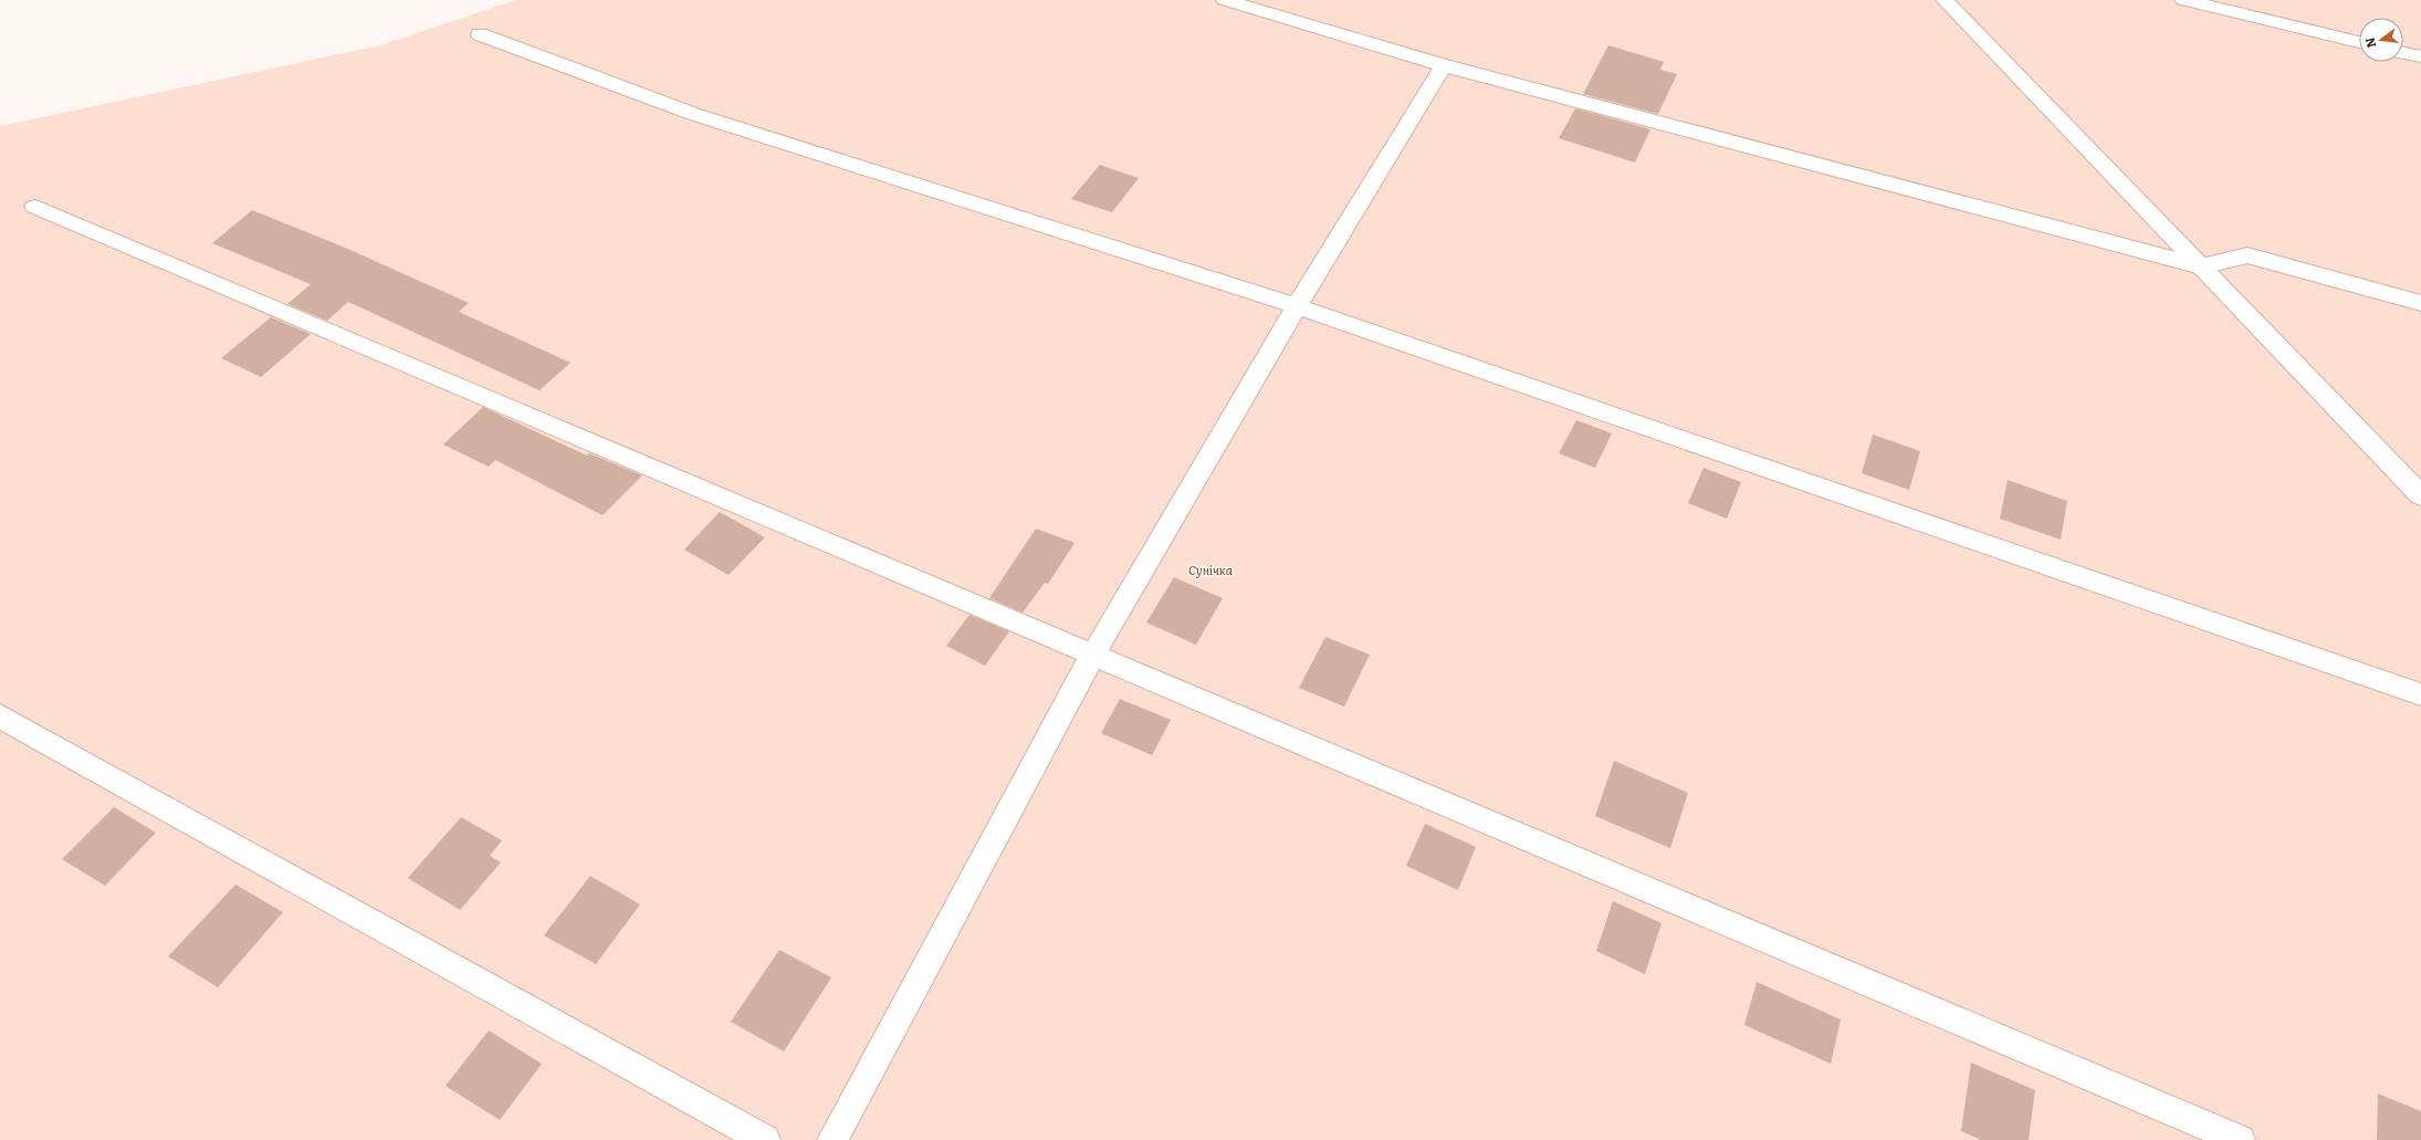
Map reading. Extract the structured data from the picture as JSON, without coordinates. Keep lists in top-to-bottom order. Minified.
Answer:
{"parks":["Сунічка"],"north":"left"}
